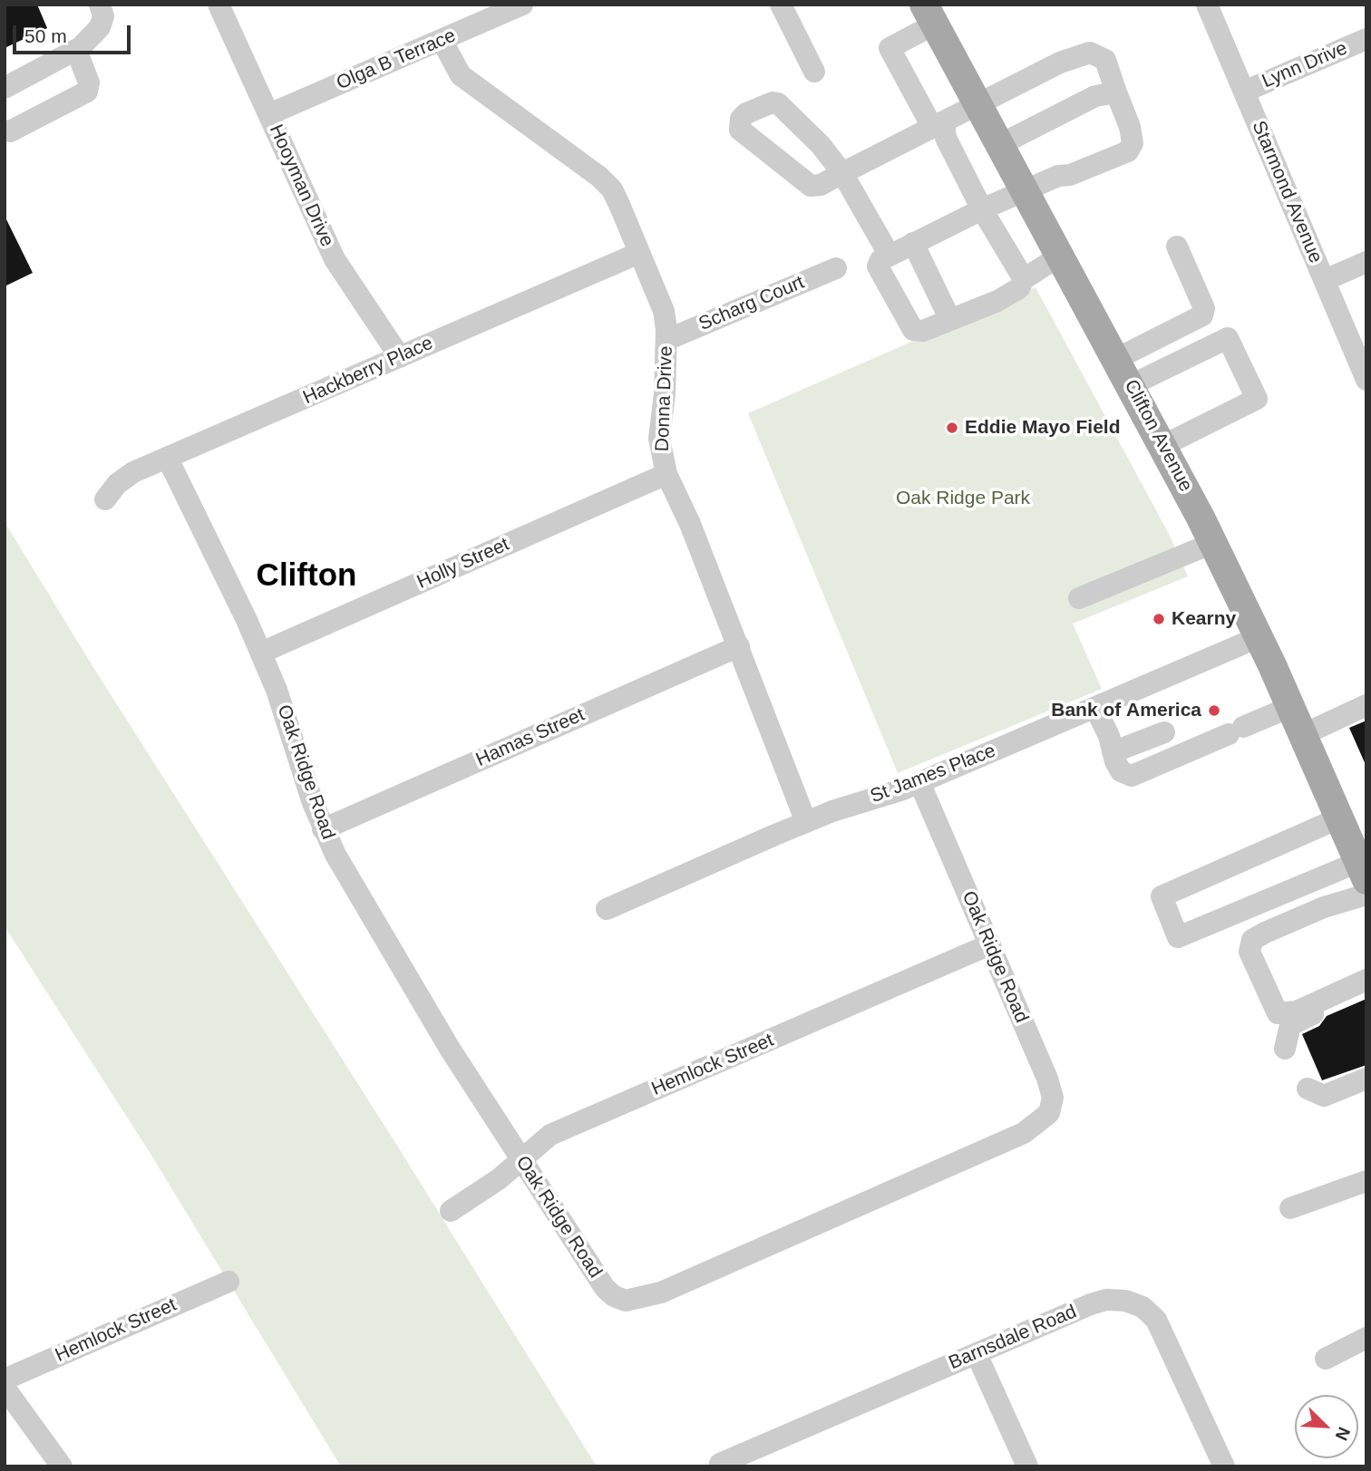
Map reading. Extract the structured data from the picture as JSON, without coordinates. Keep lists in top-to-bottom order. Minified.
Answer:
{"streets":{"main road":["Clifton Avenue"],"street":["Olga B Terrace","Lynn Drive","Hooyman Drive","Starmond Avenue","Scharg Court","Hackberry Place","Donna Drive","Holly Street","Hamas Street","Oak Ridge Road","St James Place","Hemlock Street","Barnsdale Road"]},"crossings":[["Olga B Terrace","Hooyman Drive"],["Olga B Terrace","Donna Drive"],["Lynn Drive","Starmond Avenue"],["Hooyman Drive","Hackberry Place"],["Scharg Court","Donna Drive"],["Hackberry Place","Donna Drive"],["Hackberry Place","Oak Ridge Road"],["Donna Drive","Holly Street"],["Donna Drive","Hamas Street"],["Donna Drive","St James Place"],["Clifton Avenue","St James Place"],["Holly Street","Oak Ridge Road"],["Hamas Street","Oak Ridge Road"],["Oak Ridge Road","St James Place"],["Oak Ridge Road","Hemlock Street"]],"districts":["Clifton"],"parks":["Oak Ridge Park"],"places":["Eddie Mayo Field","Kearny","Bank of America"],"scale_bar":"50 m","north":"bottom right"}
